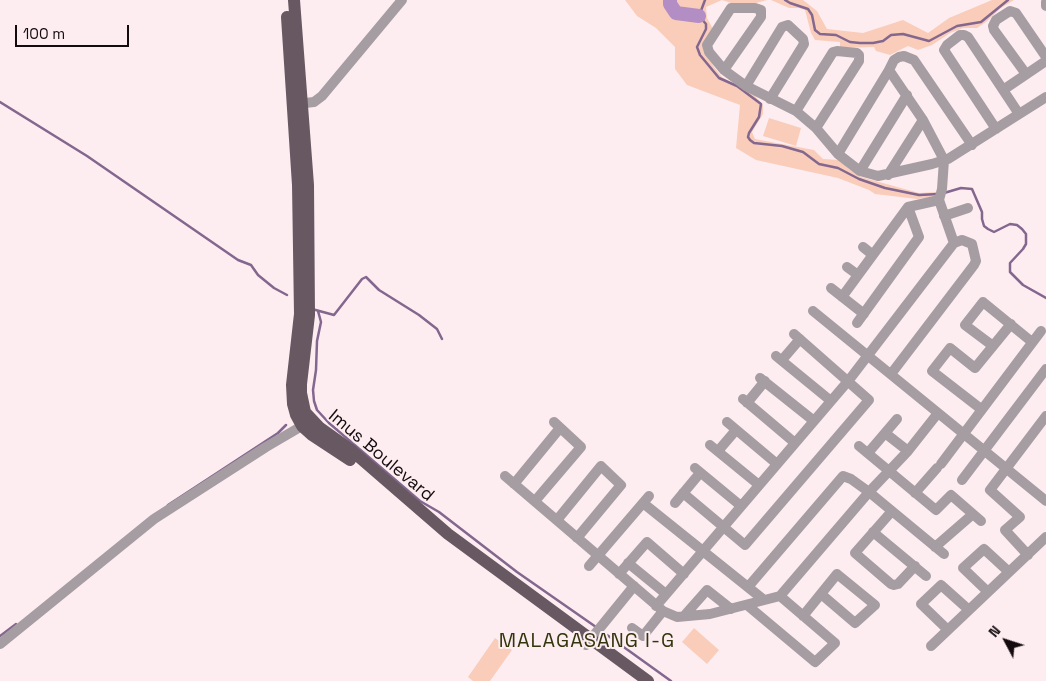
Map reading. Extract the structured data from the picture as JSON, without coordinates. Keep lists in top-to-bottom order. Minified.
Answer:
{"streets":{"main road":["Imus Boulevard"]},"districts":["MALAGASANG I-G"],"scale_bar":"100 m","north":"top left"}
